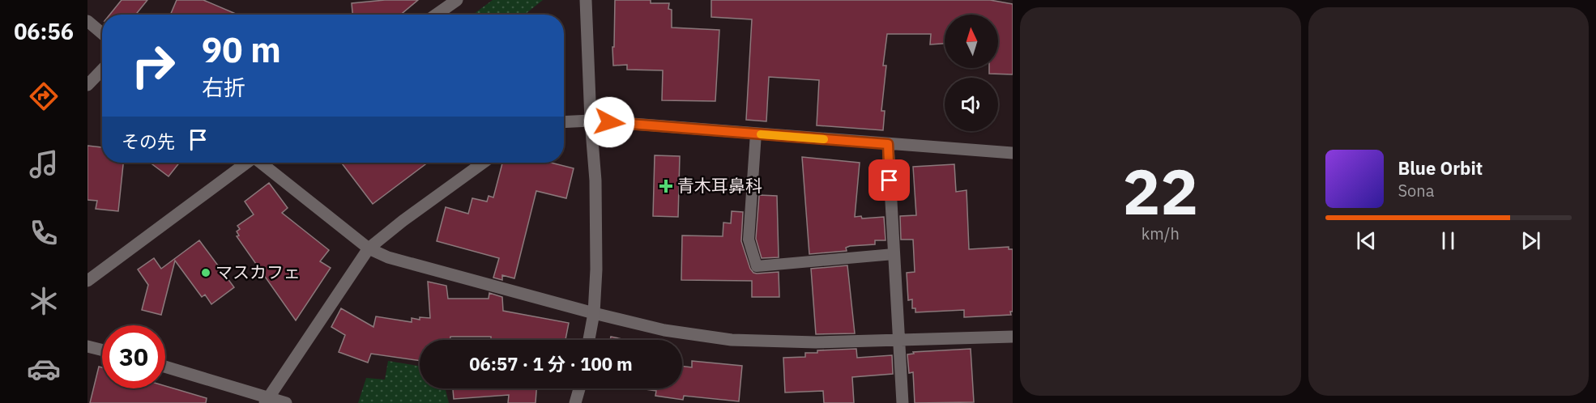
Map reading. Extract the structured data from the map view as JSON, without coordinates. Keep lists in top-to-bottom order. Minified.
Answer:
{"places":{"health":["青木耳鼻科"],"other":["マスカフェ"]},"north":"top","page":{"tabs":"06:56","tile":["22","km/h"],"turn":["90 m","右折"],"then":"その先","song":["Blue Orbit","Sona"],"limit":"30","trip":"06:57 · 1 分 · 100 m"}}
